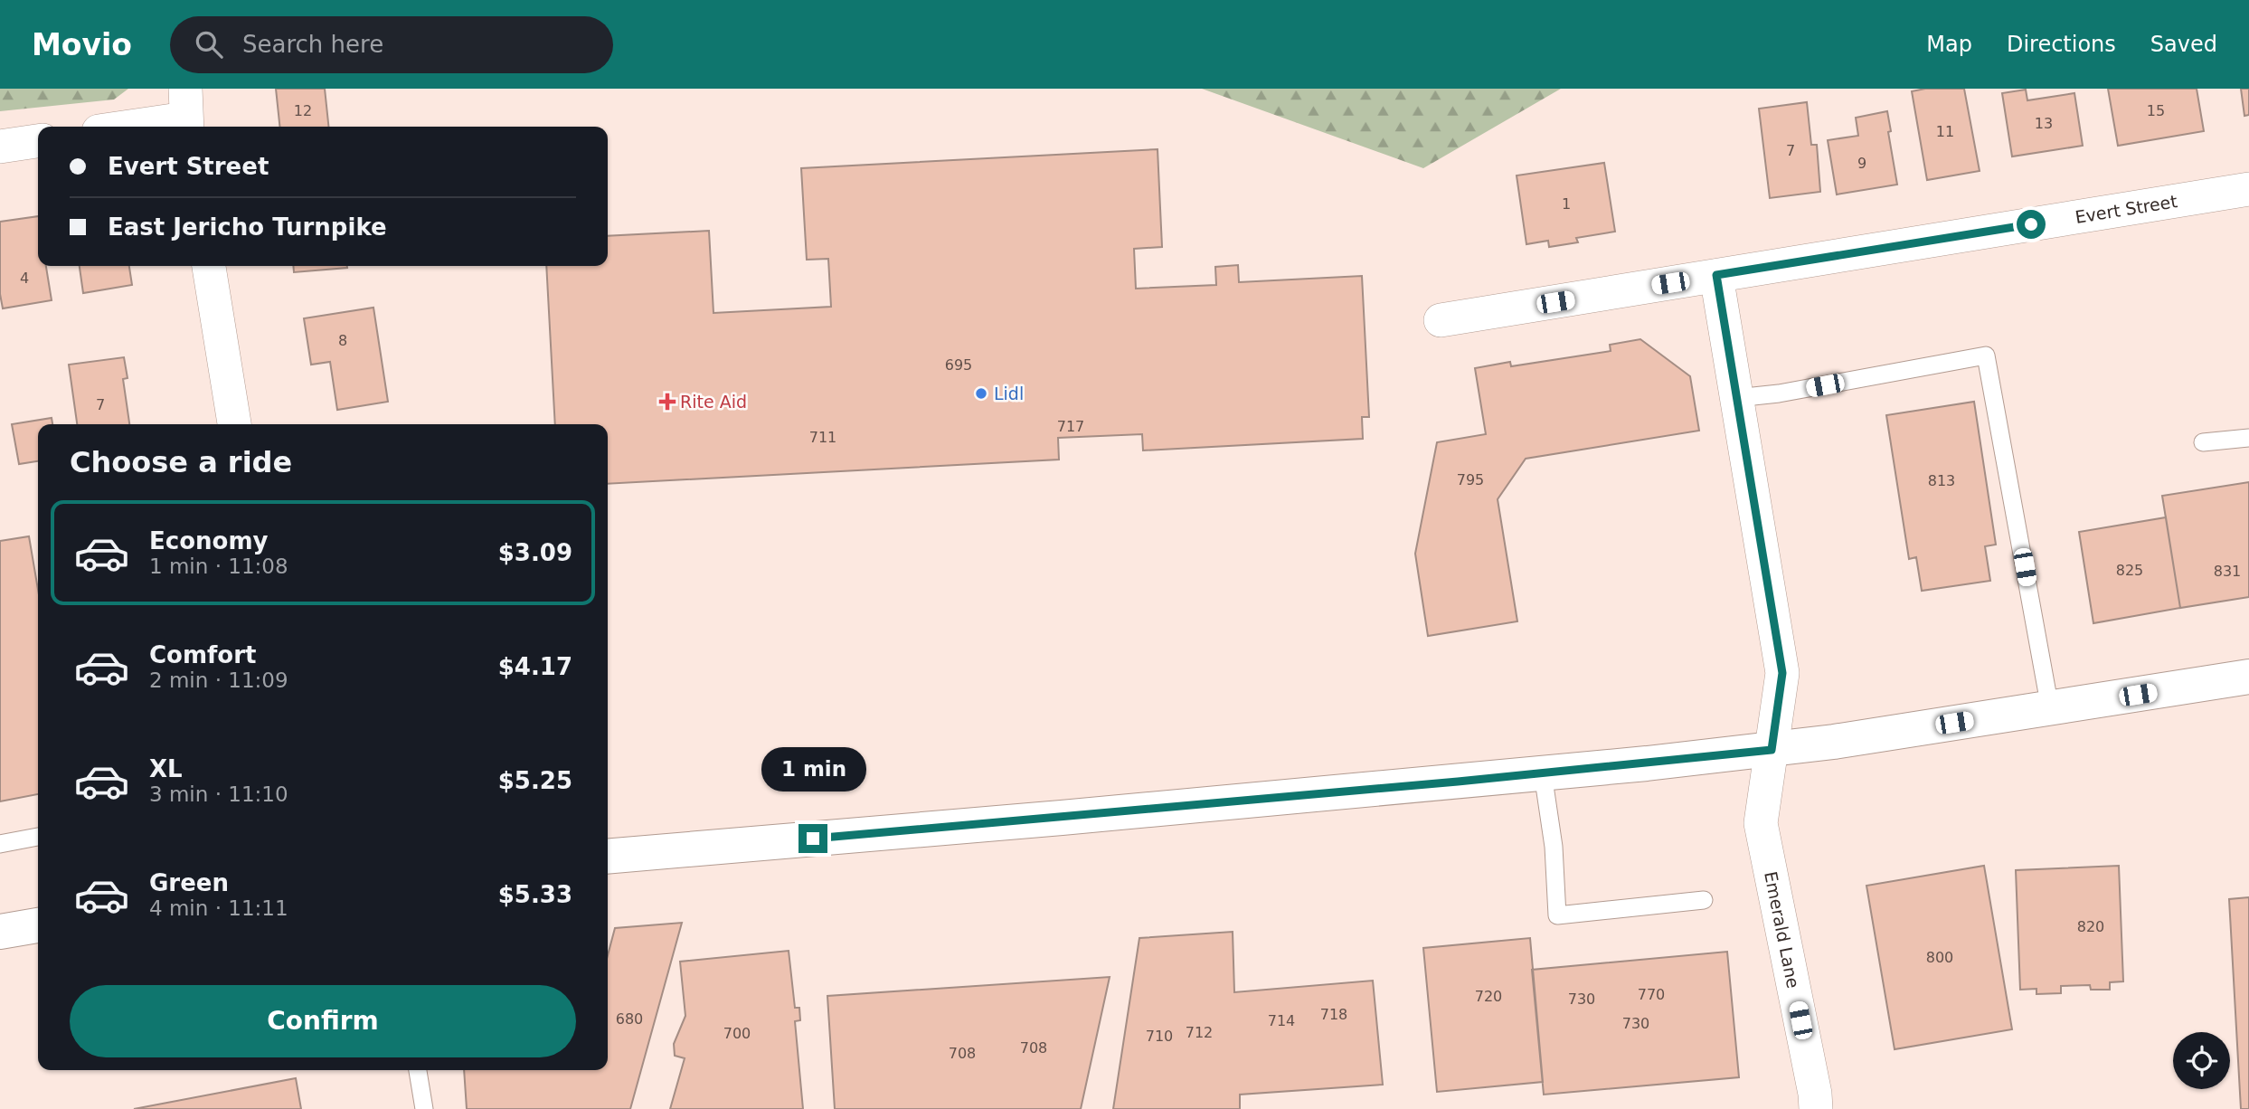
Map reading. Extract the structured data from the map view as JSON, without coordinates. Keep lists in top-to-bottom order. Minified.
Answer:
{"streets":{"street":["Evert Street","Emerald Lane"]},"crossings":[["Evert Street","Emerald Lane"]],"places":{"other":["Lidl"],"health":["Rite Aid"]},"house_numbers":["12","15","13","11","7","9","1","4","8","695","7","717","711","795","813","825","831","820","800","770","720","730","718","680","714","730","712","700","710","708","708"],"page":{"header":"Movio","search":"Search here","nav":["Map","Directions","Saved"],"banner":["Evert Street","East Jericho Turnpike"],"heading":"Choose a ride","list":[{"name":"Economy","note":"1 min · 11:08","value":"$3.09"},{"name":"Comfort","note":"2 min · 11:09","value":"$4.17"},{"name":"XL","note":"3 min · 11:10","value":"$5.25"},{"name":"Green","note":"4 min · 11:11","value":"$5.33"}],"bubble":"1 min","buttons":"Confirm"}}
